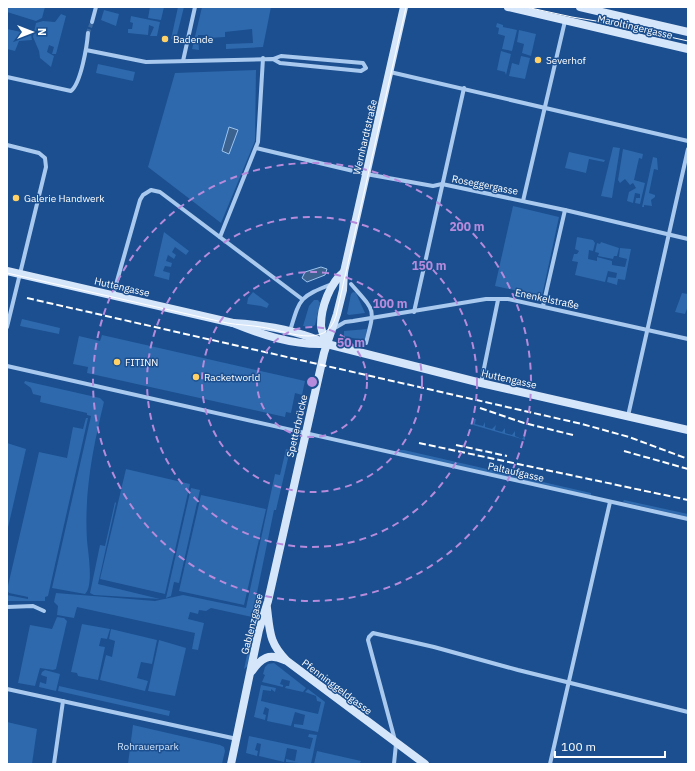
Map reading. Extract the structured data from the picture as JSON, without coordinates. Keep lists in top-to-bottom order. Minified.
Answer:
{"streets":{"main road":["Maroltingergasse","Wernhardtstraße","Huttengasse","Spetterbrücke","Gablenzgasse","Pfenninggeldgasse"],"street":["Roseggergasse","Enenkelstraße","Paltaufgasse"]},"crossings":[["Wernhardtstraße","Roseggergasse"],["Wernhardtstraße","Huttengasse"],["Wernhardtstraße","Enenkelstraße"],["Wernhardtstraße","Spetterbrücke"],["Huttengasse","Spetterbrücke"],["Spetterbrücke","Gablenzgasse"],["Gablenzgasse","Pfenninggeldgasse"]],"parks":["Rohrauerpark"],"places":["Badende","Severhof","Galerie Handwerk","FITINN","Racketworld"],"scale_bar":"100 m","north":"right","rings":["200 m","150 m","100 m","50 m"]}
